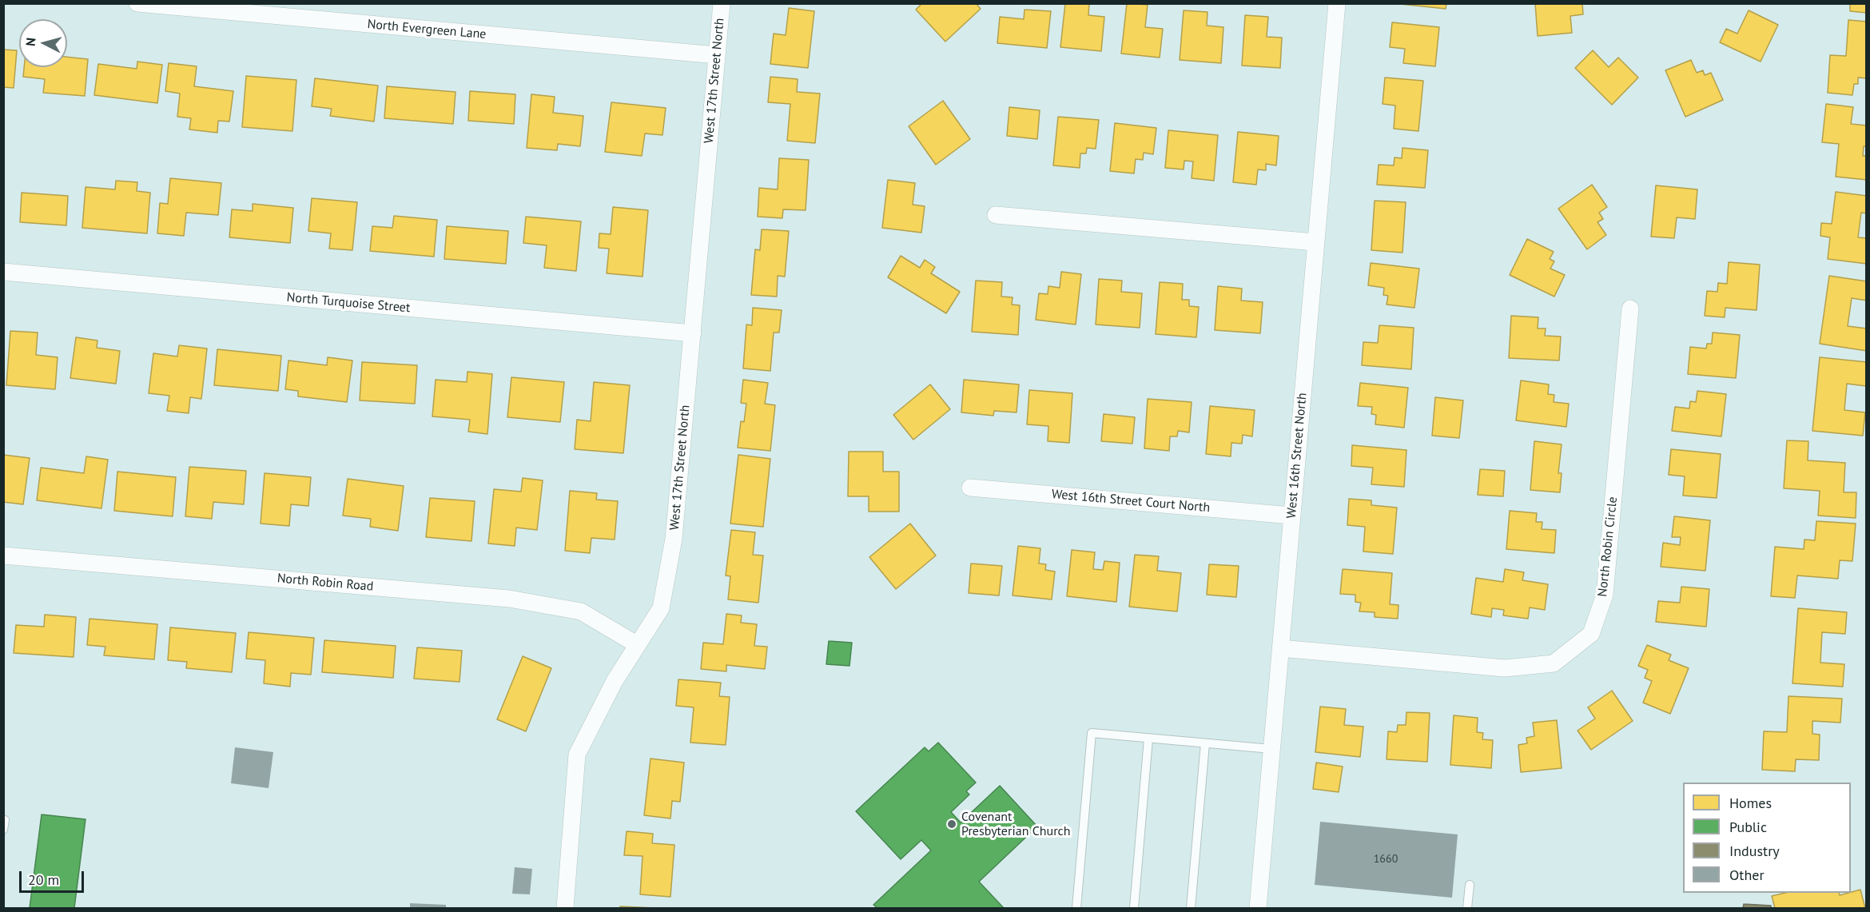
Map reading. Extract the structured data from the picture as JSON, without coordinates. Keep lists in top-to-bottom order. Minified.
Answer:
{"streets":{"street":["North Evergreen Lane","West 17th Street North","North Turquoise Street","West 16th Street North","West 16th Street Court North","North Robin Circle","North Robin Road"]},"crossings":[["North Evergreen Lane","West 17th Street North"],["West 17th Street North","North Turquoise Street"],["West 17th Street North","North Robin Road"],["West 16th Street North","West 16th Street Court North"],["West 16th Street North","North Robin Circle"]],"places":["Covenant Presbyterian Church"],"house_numbers":["1660"],"legend":["Homes","Public","Industry","Other"],"scale_bar":"20 m","north":"left"}
